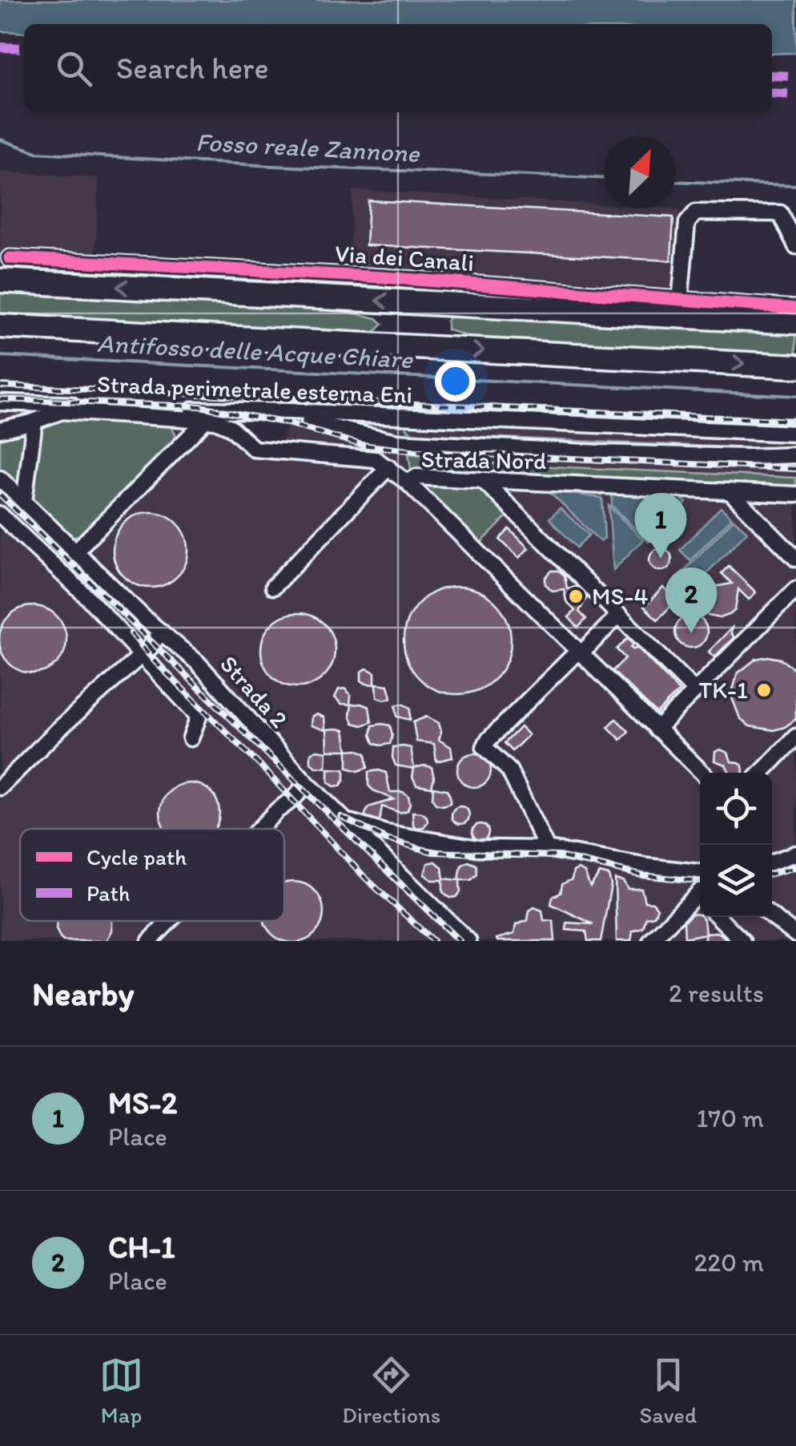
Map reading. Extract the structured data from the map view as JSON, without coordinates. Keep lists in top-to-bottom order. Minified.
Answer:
{"streets":{"street":["Via dei Canali","Strada perimetrale esterna Eni","Strada Nord","Strada 2"]},"water":["Fosso reale Zannone","Antifosso delle Acque Chiare"],"places":["MS-4","TK-1"],"legend":["Cycle path","Path"],"north":"top right","page":{"search":"Search here","pins":["1","2"],"heading":["Nearby","2 results"],"list":[{"mark":"1","name":"MS-2","note":"Place","value":"170 m"},{"mark":"2","name":"CH-1","note":"Place","value":"220 m"}],"nav":["Map","Directions","Saved"]}}
